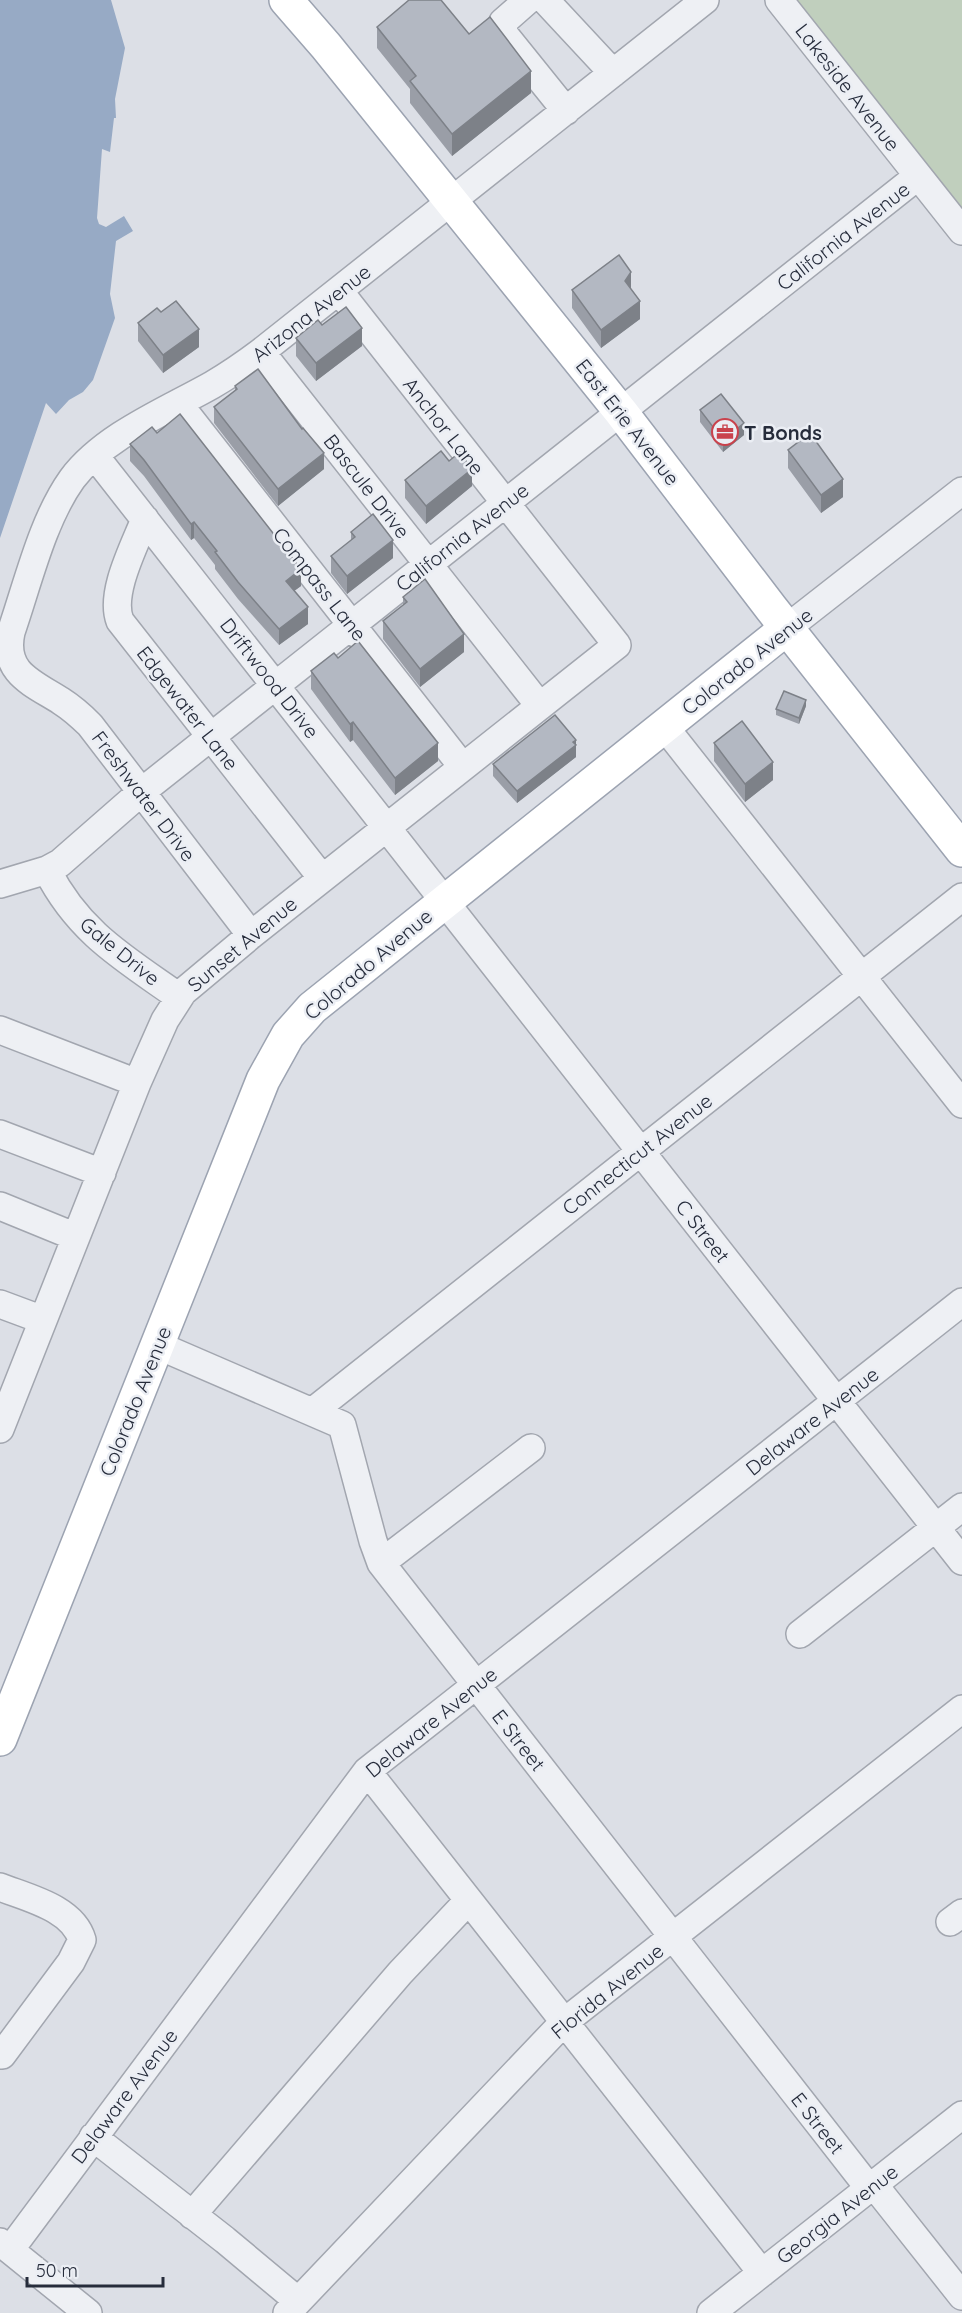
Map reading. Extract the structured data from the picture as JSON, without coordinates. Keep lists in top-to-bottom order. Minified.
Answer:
{"streets":{"main road":["East Erie Avenue","Colorado Avenue"],"street":["Lakeside Avenue","California Avenue","Arizona Avenue","Anchor Lane","Bascule Drive","Compass Lane","Driftwood Drive","Edgewater Lane","Freshwater Drive","Sunset Avenue","Gale Drive","Connecticut Avenue","C Street","Delaware Avenue","E Street","Florida Avenue","Georgia Avenue"]},"crossings":[["Lakeside Avenue","California Avenue"],["California Avenue","East Erie Avenue"],["California Avenue","Anchor Lane"],["California Avenue","Bascule Drive"],["California Avenue","Compass Lane"],["California Avenue","Driftwood Drive"],["California Avenue","Edgewater Lane"],["California Avenue","Freshwater Drive"],["California Avenue","Gale Drive"],["Arizona Avenue","East Erie Avenue"],["Arizona Avenue","Anchor Lane"],["Arizona Avenue","Bascule Drive"],["Arizona Avenue","Compass Lane"],["Arizona Avenue","Driftwood Drive"],["Arizona Avenue","Freshwater Drive"],["East Erie Avenue","Colorado Avenue"],["Anchor Lane","Sunset Avenue"],["Bascule Drive","Sunset Avenue"],["Compass Lane","Sunset Avenue"],["Colorado Avenue","Driftwood Drive"],["Colorado Avenue","C Street"],["Colorado Avenue","E Street"],["Driftwood Drive","Edgewater Lane"],["Driftwood Drive","Sunset Avenue"],["Driftwood Drive","C Street"],["Edgewater Lane","Sunset Avenue"],["Freshwater Drive","Sunset Avenue"],["Sunset Avenue","Gale Drive"],["Connecticut Avenue","C Street"],["Connecticut Avenue","E Street"],["C Street","Delaware Avenue"],["Delaware Avenue","E Street"],["E Street","Florida Avenue"],["E Street","Georgia Avenue"]],"places":{"office":["T Bonds"]},"scale_bar":"50 m"}
